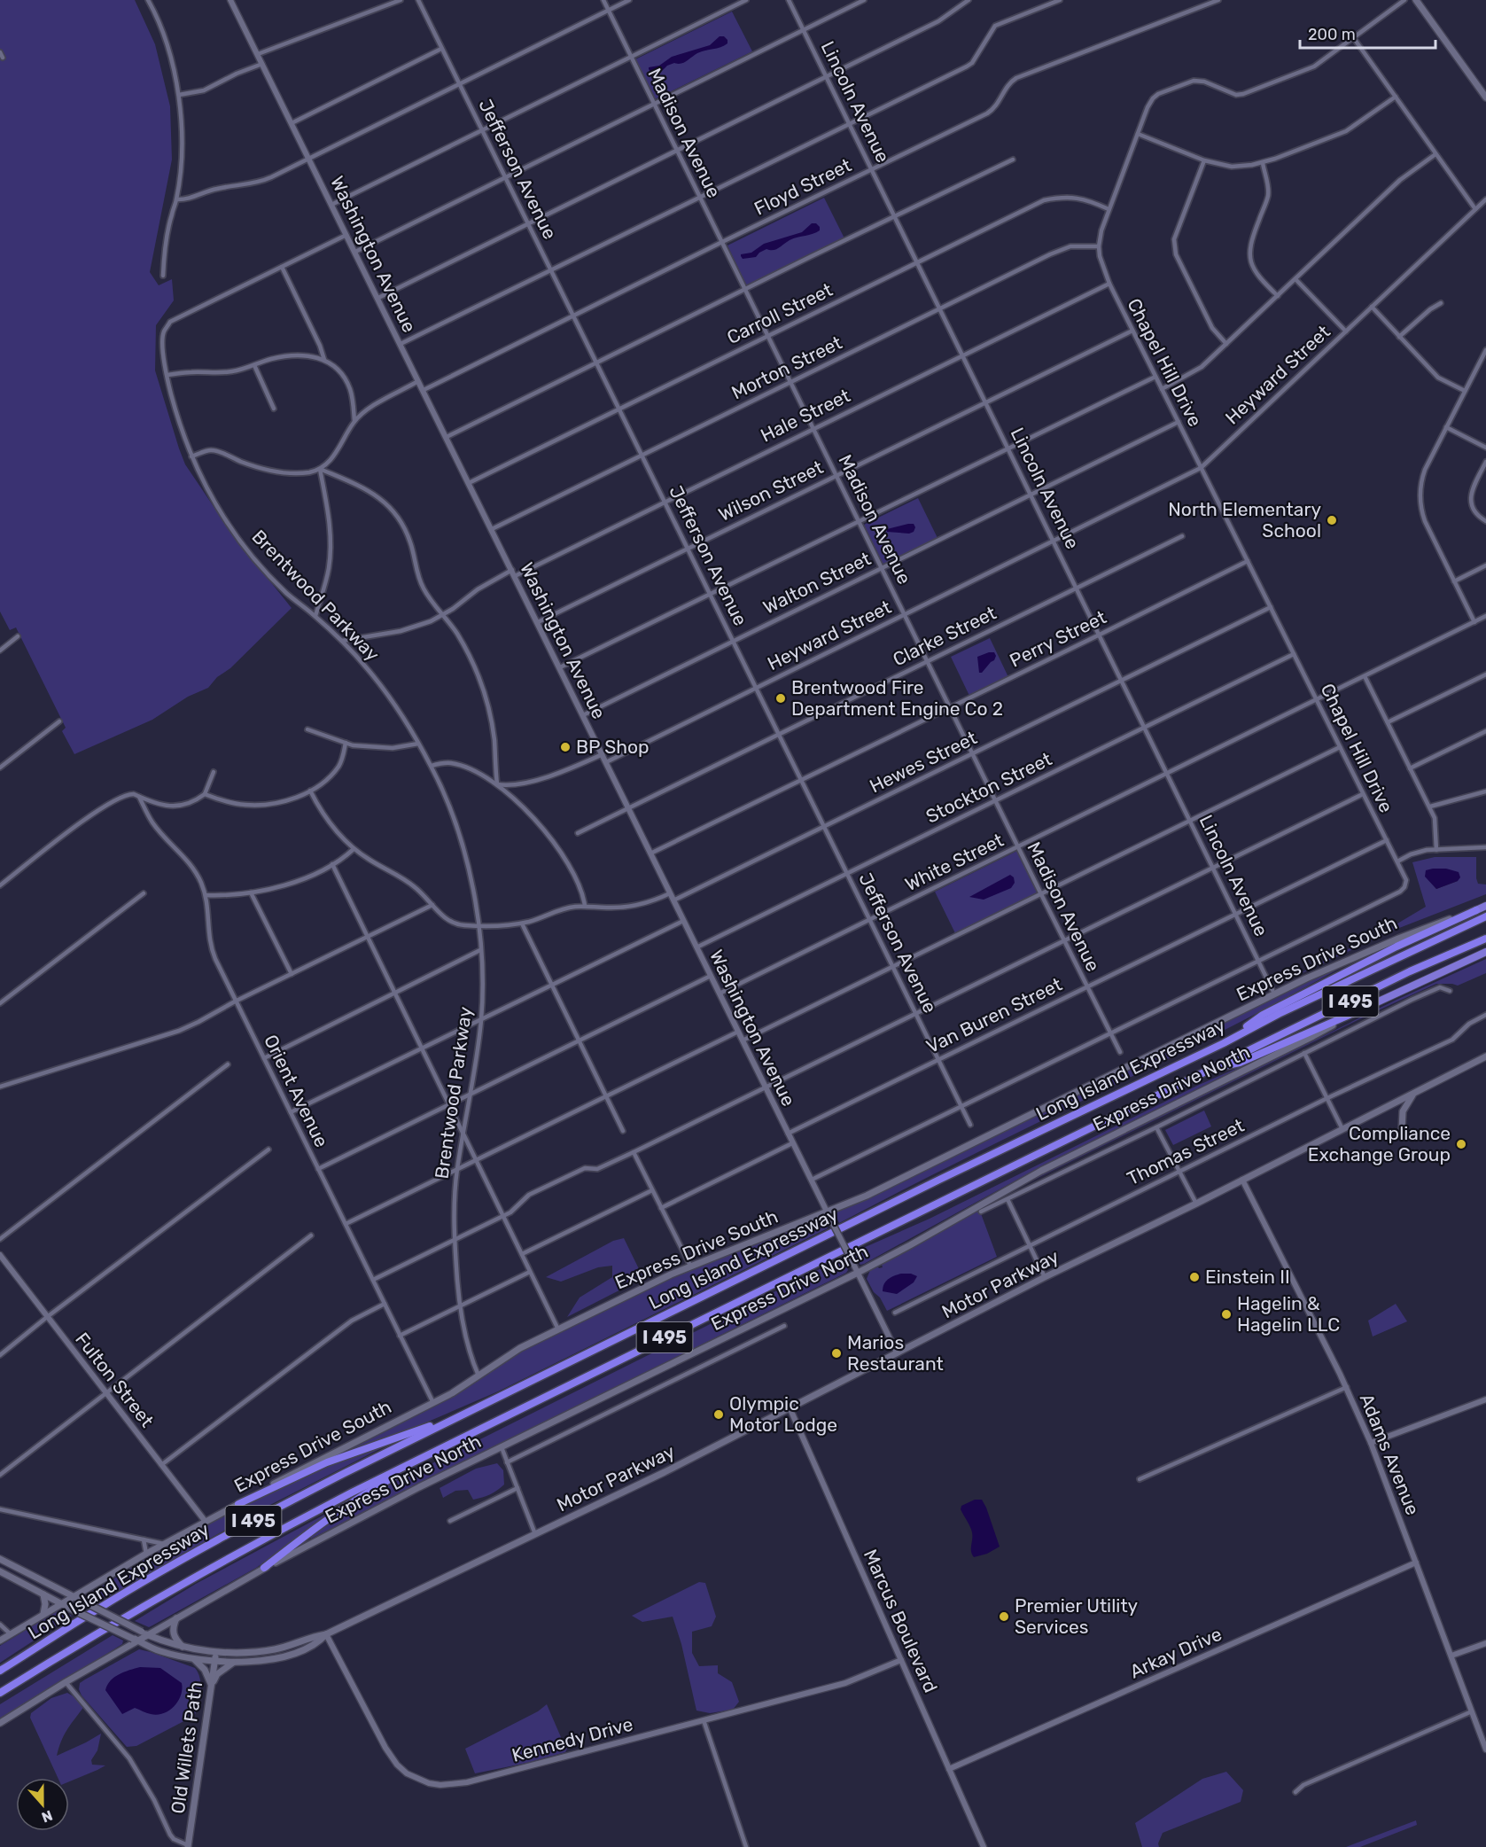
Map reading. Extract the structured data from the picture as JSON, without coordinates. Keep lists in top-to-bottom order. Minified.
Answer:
{"streets":{"highway":["Express Drive South","I 495","Long Island Expressway","Express Drive North"],"main road":["Motor Parkway","Old Willets Path"],"street":["Lincoln Avenue","Madison Avenue","Jefferson Avenue","Floyd Street","Washington Avenue","Carroll Street","Chapel Hill Drive","Morton Street","Heyward Street","Hale Street","Wilson Street","Walton Street","Brentwood Parkway","Clarke Street","Perry Street","Hewes Street","Stockton Street","White Street","Van Buren Street","Orient Avenue","Thomas Street","Fulton Street","Adams Avenue","Marcus Boulevard","Arkay Drive","Kennedy Drive"]},"crossings":[["Lincoln Avenue","Floyd Street"],["Lincoln Avenue","Carroll Street"],["Lincoln Avenue","Chapel Hill Drive"],["Lincoln Avenue","Morton Street"],["Lincoln Avenue","Heyward Street"],["Lincoln Avenue","Hale Street"],["Lincoln Avenue","Wilson Street"],["Lincoln Avenue","Walton Street"],["Lincoln Avenue","Clarke Street"],["Lincoln Avenue","Perry Street"],["Lincoln Avenue","Hewes Street"],["Lincoln Avenue","Stockton Street"],["Lincoln Avenue","White Street"],["Lincoln Avenue","Van Buren Street"],["Madison Avenue","Floyd Street"],["Madison Avenue","Carroll Street"],["Madison Avenue","Morton Street"],["Madison Avenue","Heyward Street"],["Madison Avenue","Hale Street"],["Madison Avenue","Wilson Street"],["Madison Avenue","Walton Street"],["Madison Avenue","Clarke Street"],["Madison Avenue","Perry Street"],["Madison Avenue","Hewes Street"],["Madison Avenue","Stockton Street"],["Madison Avenue","White Street"],["Madison Avenue","Van Buren Street"],["Jefferson Avenue","Floyd Street"],["Jefferson Avenue","Carroll Street"],["Jefferson Avenue","Morton Street"],["Jefferson Avenue","Heyward Street"],["Jefferson Avenue","Hale Street"],["Jefferson Avenue","Wilson Street"],["Jefferson Avenue","Walton Street"],["Jefferson Avenue","Clarke Street"],["Jefferson Avenue","Perry Street"],["Jefferson Avenue","Hewes Street"],["Jefferson Avenue","Stockton Street"],["Jefferson Avenue","White Street"],["Jefferson Avenue","Van Buren Street"],["Floyd Street","Washington Avenue"],["Washington Avenue","Carroll Street"],["Washington Avenue","Morton Street"],["Washington Avenue","Heyward Street"],["Washington Avenue","Hale Street"],["Washington Avenue","Wilson Street"],["Washington Avenue","Walton Street"],["Washington Avenue","Clarke Street"],["Washington Avenue","Perry Street"],["Washington Avenue","Hewes Street"],["Washington Avenue","Stockton Street"],["Washington Avenue","White Street"],["Washington Avenue","Express Drive South"],["Washington Avenue","Van Buren Street"],["Washington Avenue","Express Drive North"],["Washington Avenue","Motor Parkway"],["Carroll Street","Chapel Hill Drive"],["Chapel Hill Drive","Morton Street"],["Chapel Hill Drive","Heyward Street"],["Chapel Hill Drive","Hale Street"],["Chapel Hill Drive","Wilson Street"],["Chapel Hill Drive","Walton Street"],["Chapel Hill Drive","Perry Street"],["Chapel Hill Drive","Hewes Street"],["Chapel Hill Drive","Stockton Street"],["Chapel Hill Drive","White Street"],["Chapel Hill Drive","Van Buren Street"],["Hale Street","Brentwood Parkway"],["Brentwood Parkway","Express Drive South"],["Express Drive South","Orient Avenue"],["Express Drive South","Motor Parkway"],["Express Drive South","Fulton Street"],["Express Drive North","Motor Parkway"],["Motor Parkway","Adams Avenue"],["Motor Parkway","Marcus Boulevard"],["Motor Parkway","Kennedy Drive"],["Motor Parkway","Old Willets Path"],["Adams Avenue","Arkay Drive"],["Marcus Boulevard","Arkay Drive"],["Marcus Boulevard","Kennedy Drive"]],"places":["North Elementary School","Brentwood Fire Department Engine Co 2","BP Shop","Compliance Exchange Group","Einstein II","Hagelin & Hagelin LLC","Marios Restaurant","Olympic Motor Lodge","Premier Utility Services"],"scale_bar":"200 m","north":"bottom"}
